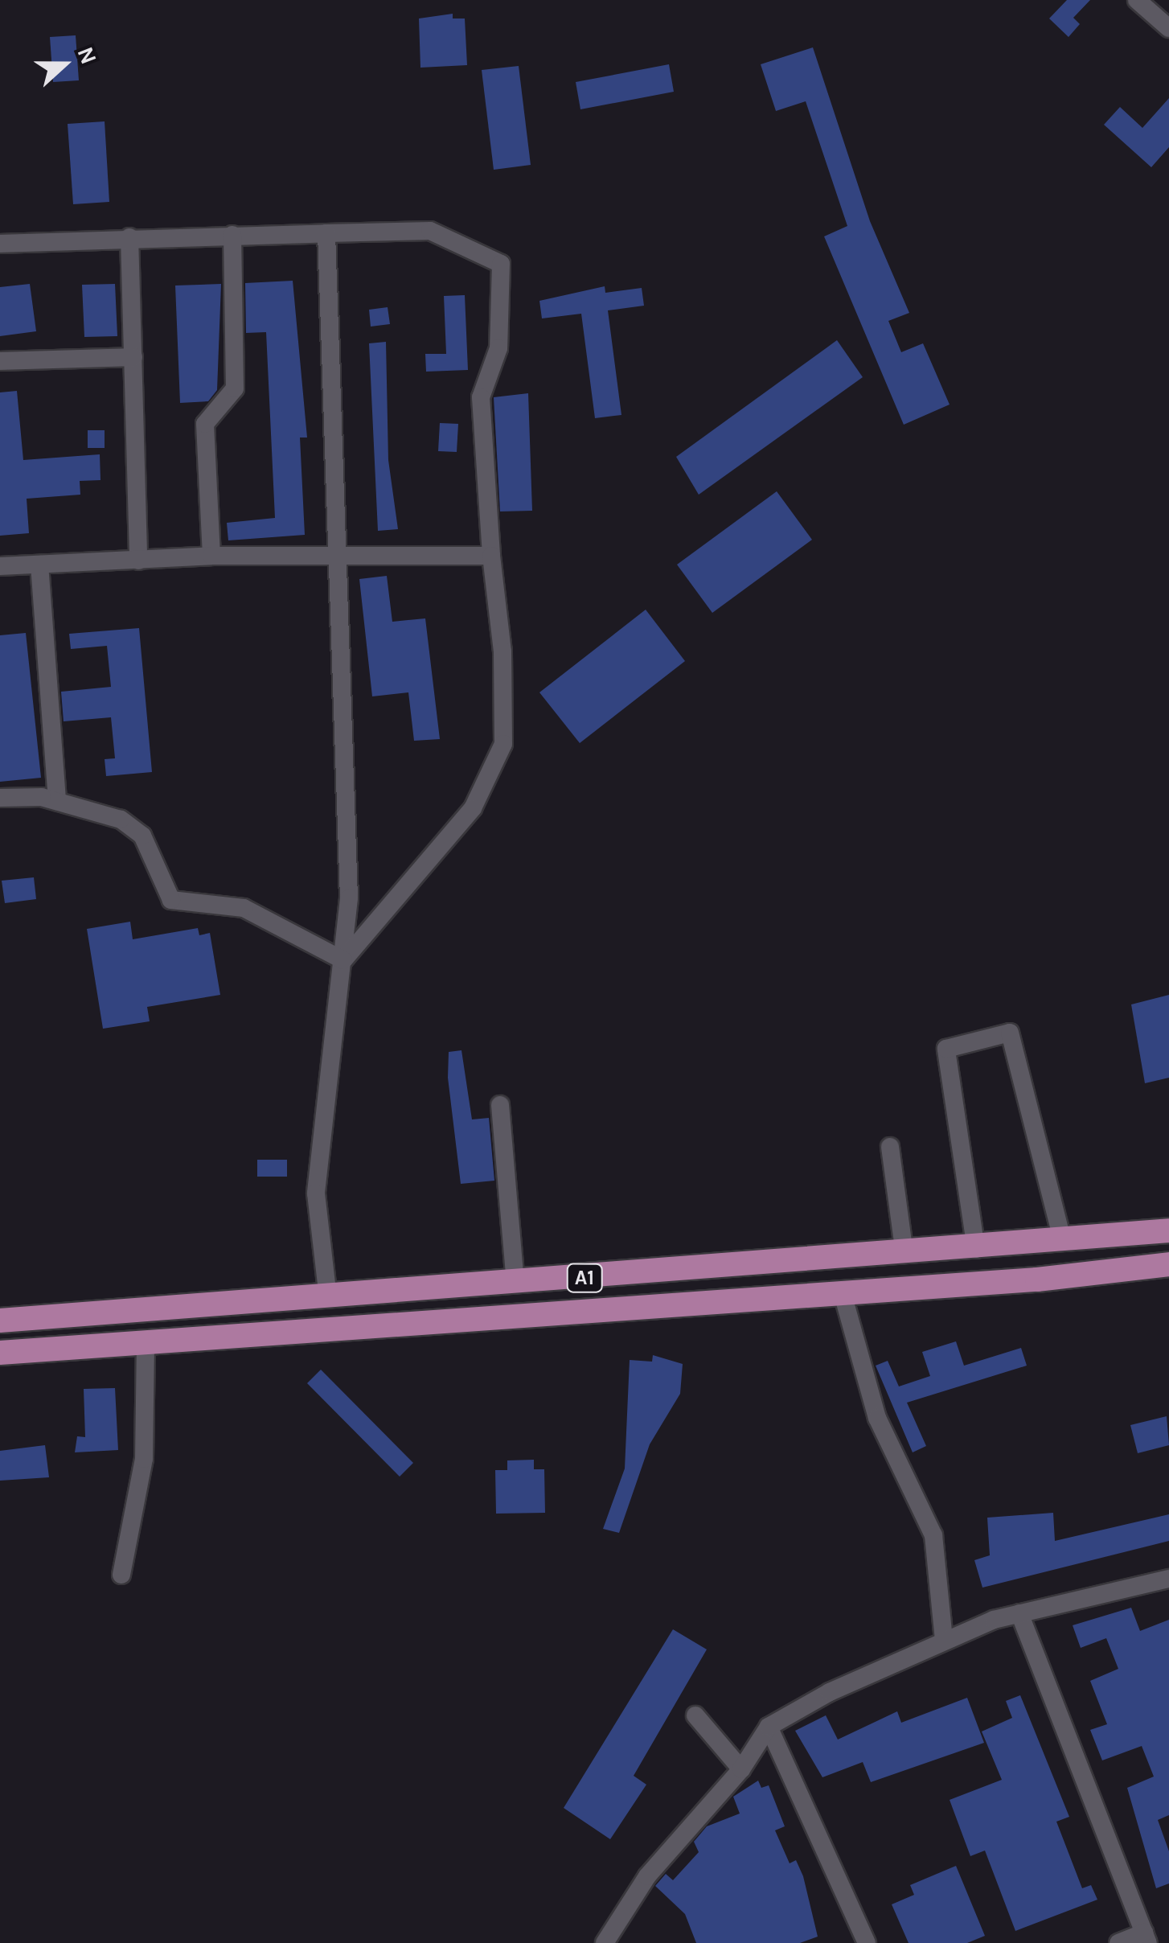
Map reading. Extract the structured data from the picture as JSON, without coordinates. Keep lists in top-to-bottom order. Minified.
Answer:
{"streets":{"highway":["A1"]},"north":"right"}
